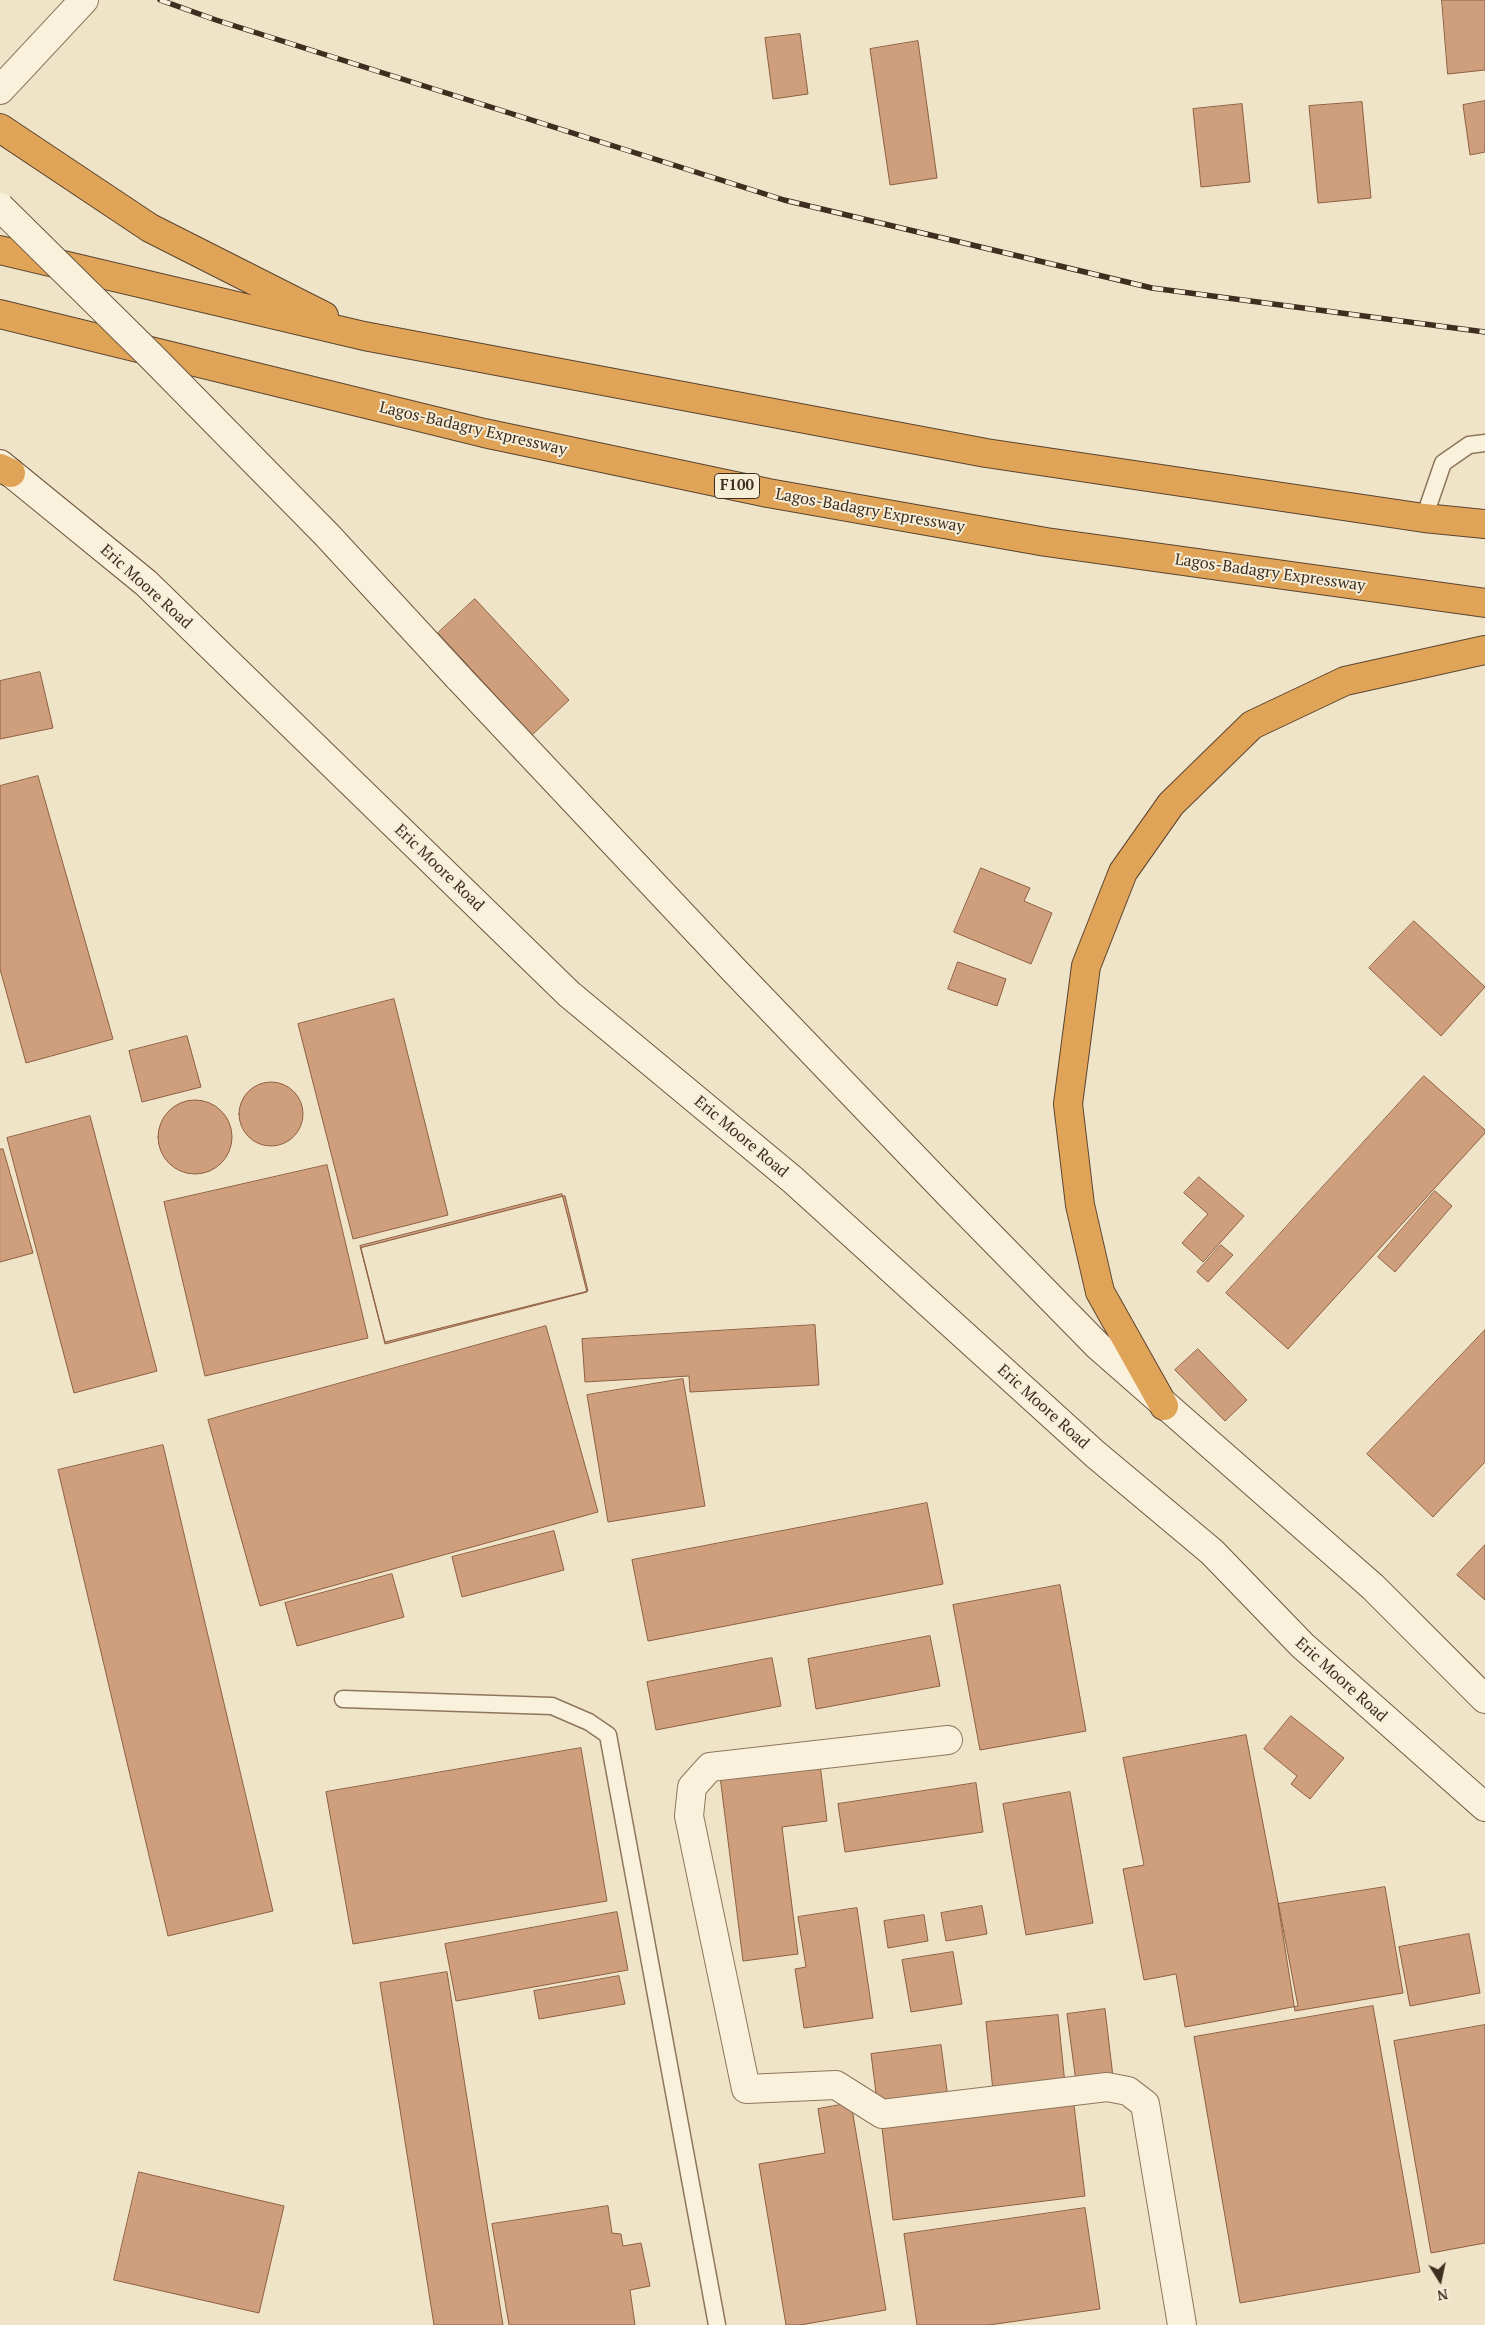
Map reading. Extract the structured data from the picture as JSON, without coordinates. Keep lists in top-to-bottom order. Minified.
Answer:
{"streets":{"highway":["Lagos-Badagry Expressway","F100"],"street":["Eric Moore Road"]},"north":"bottom"}
